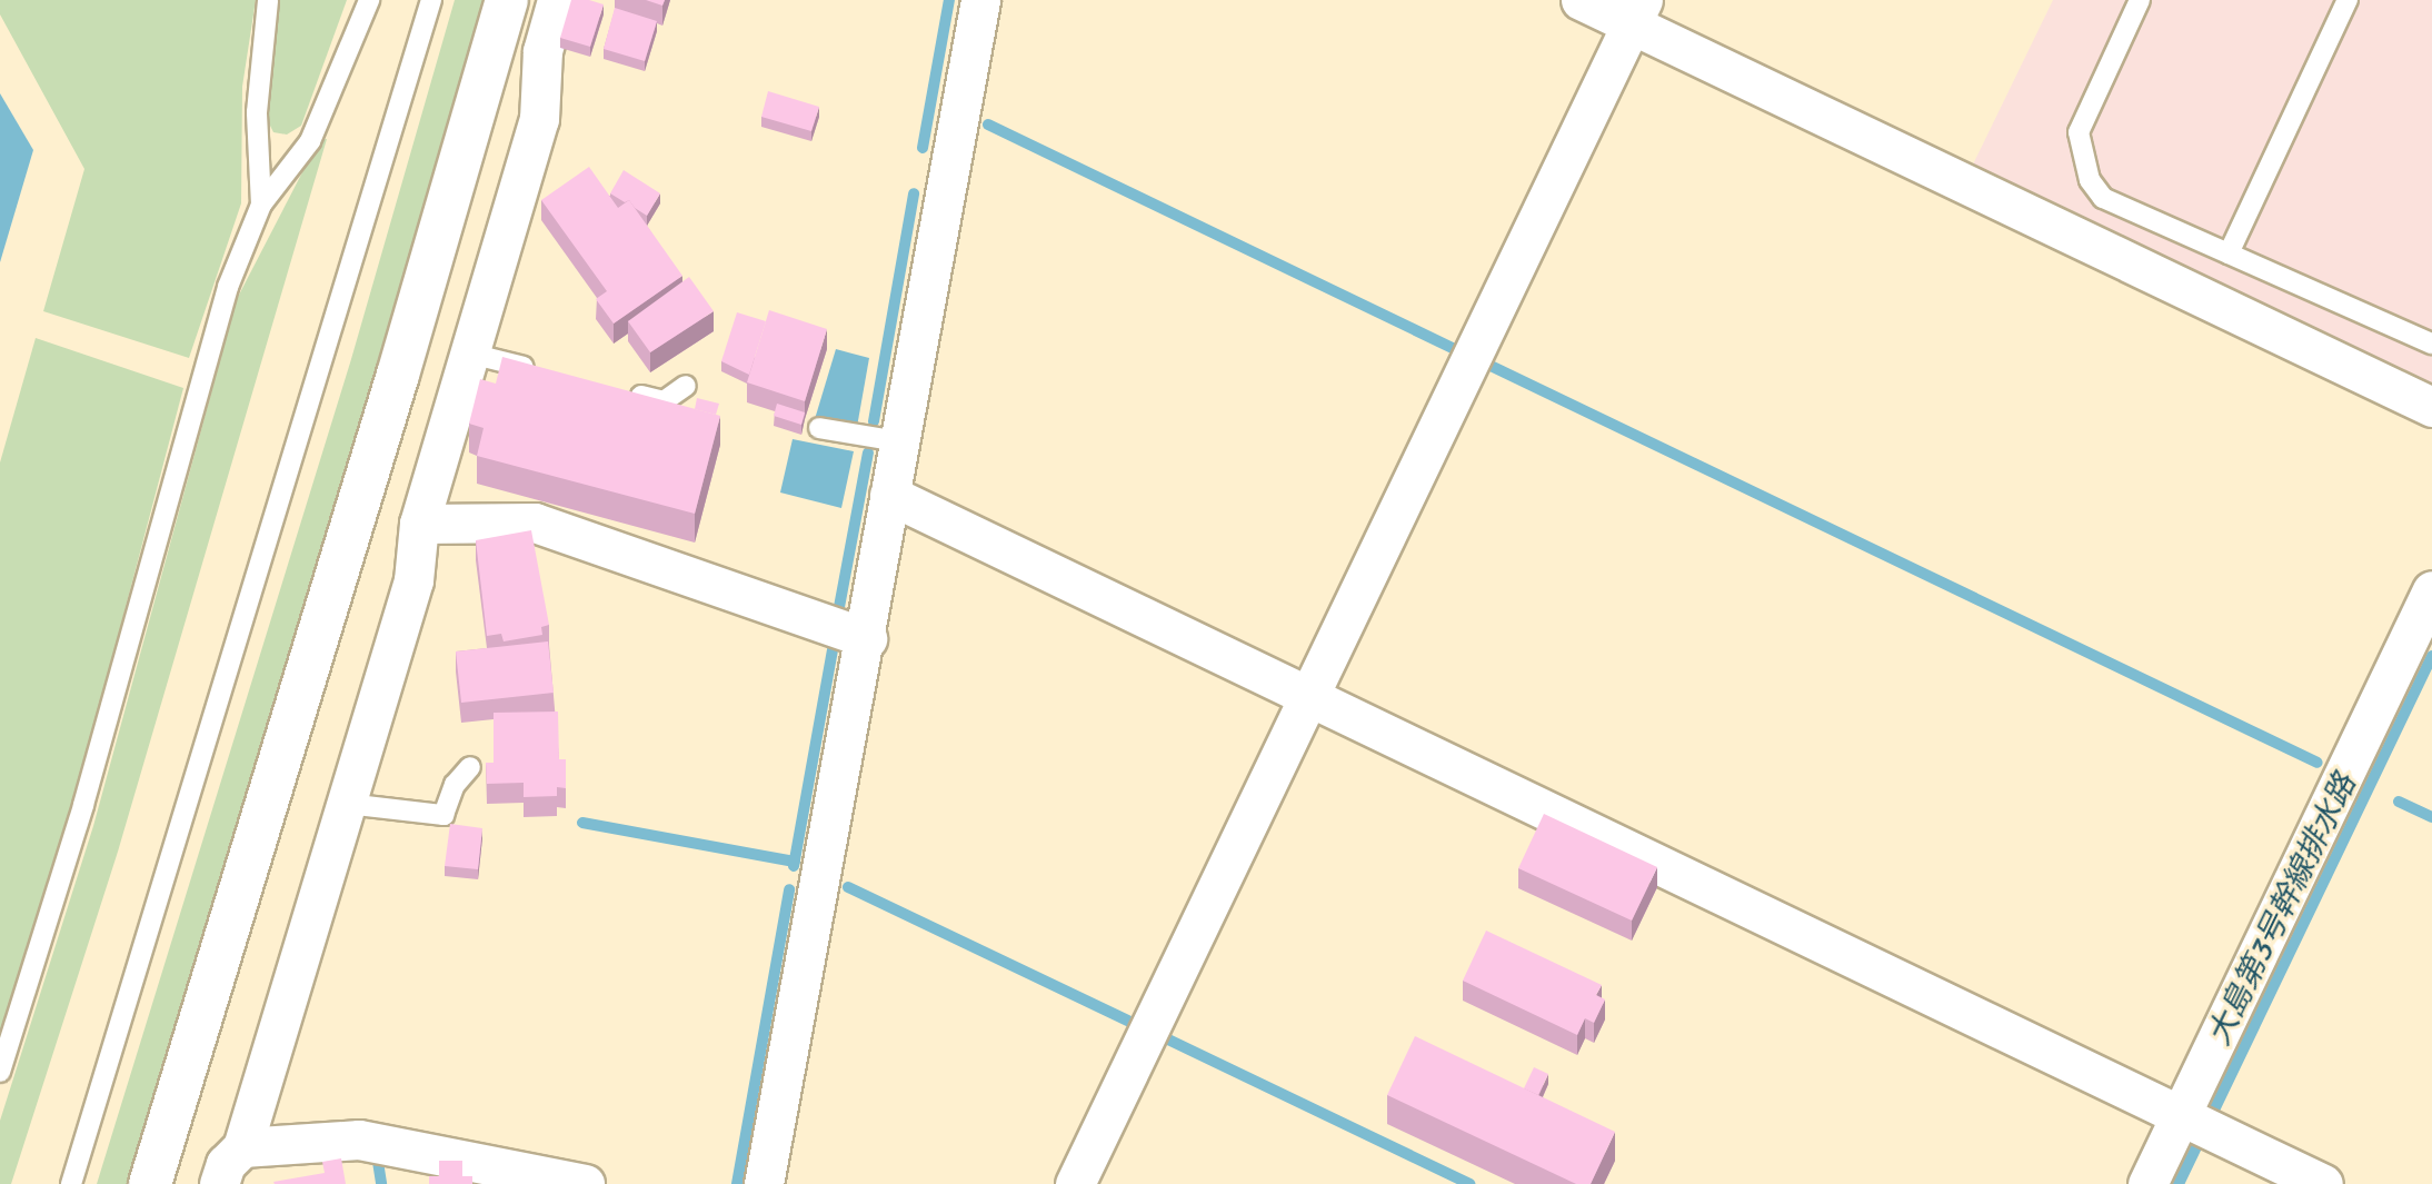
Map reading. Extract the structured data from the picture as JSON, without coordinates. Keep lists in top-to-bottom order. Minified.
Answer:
{"water":["大島第3号幹線排水路"]}
